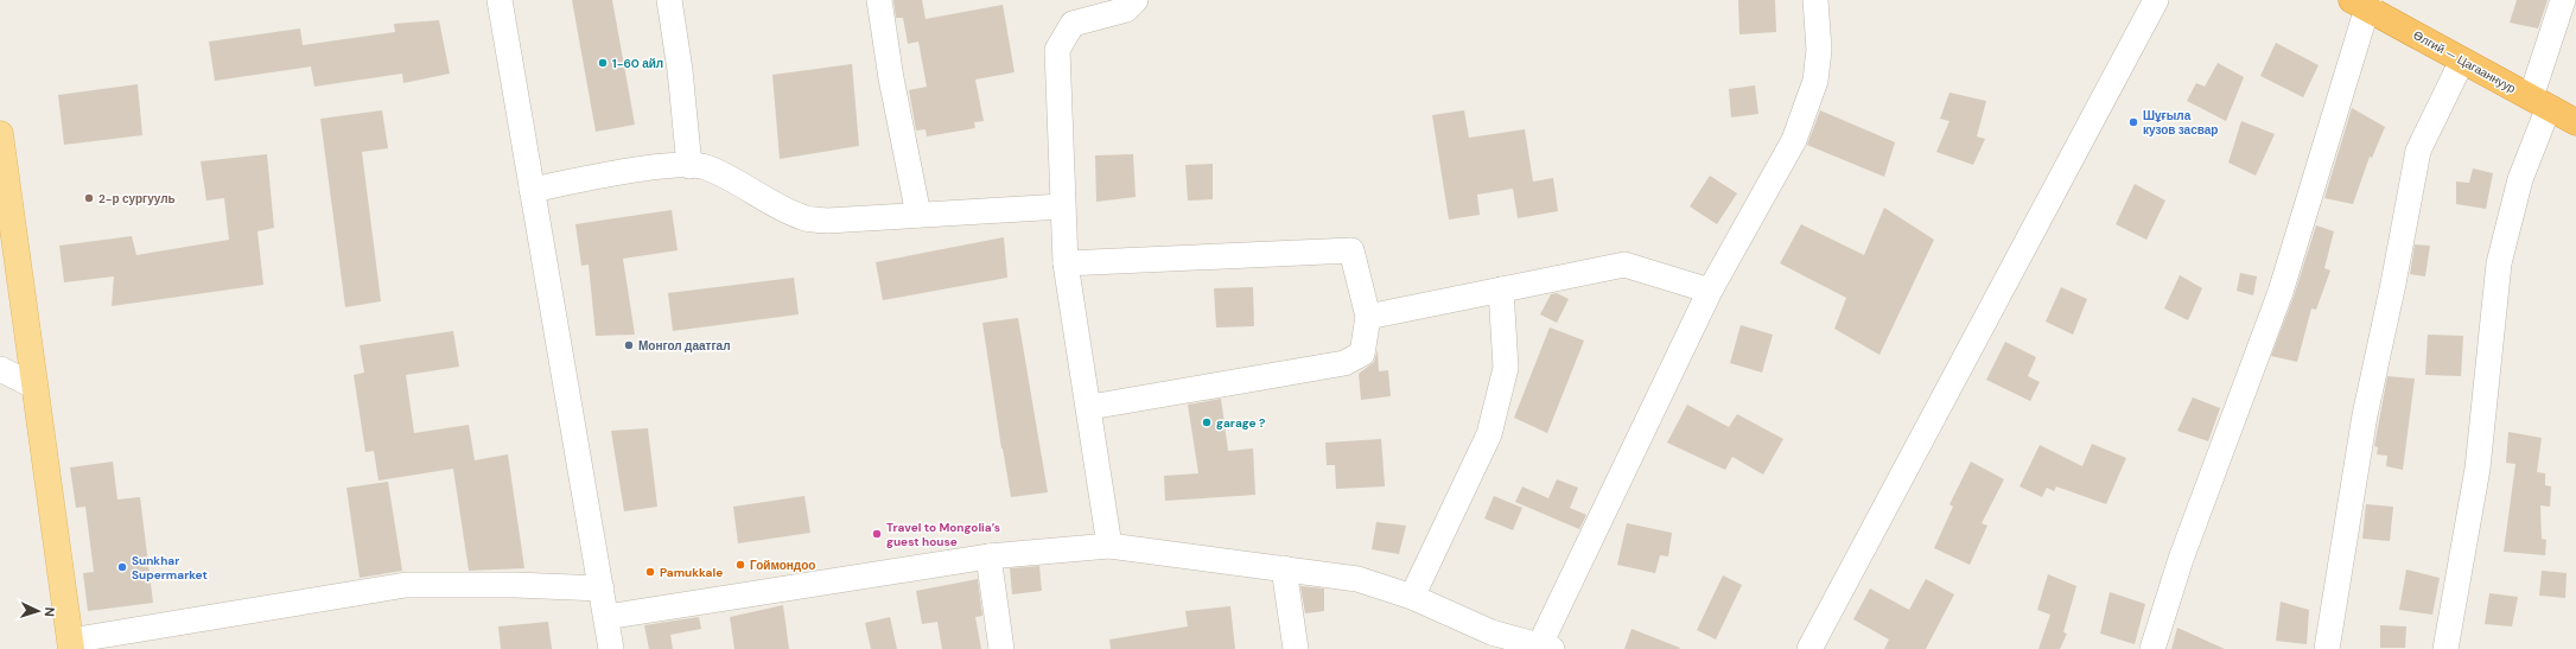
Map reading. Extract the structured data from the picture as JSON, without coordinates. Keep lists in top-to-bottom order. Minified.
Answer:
{"streets":{"highway":["Өлгий — Цагааннуур"]},"places":["1-60 айл","Шұғыла кузов засвар","2-р сургууль","Монгол даатгал","garage ?","Travel to Mongolia’s guest house","Гоймондоо","Sunkhar Supermarket","Pamukkale"],"north":"right"}
